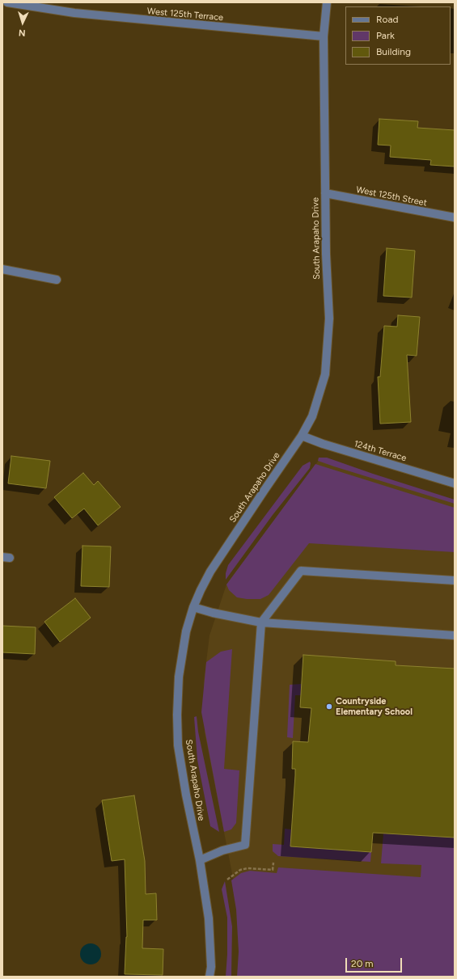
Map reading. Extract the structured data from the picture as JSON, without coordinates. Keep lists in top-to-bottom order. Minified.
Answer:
{"streets":{"street":["West 125th Terrace","West 125th Street","South Arapaho Drive","124th Terrace"]},"crossings":[["West 125th Terrace","South Arapaho Drive"],["West 125th Street","South Arapaho Drive"],["South Arapaho Drive","124th Terrace"]],"places":["Countryside Elementary School"],"legend":["Road","Park","Building"],"scale_bar":"20 m","north":"bottom"}
